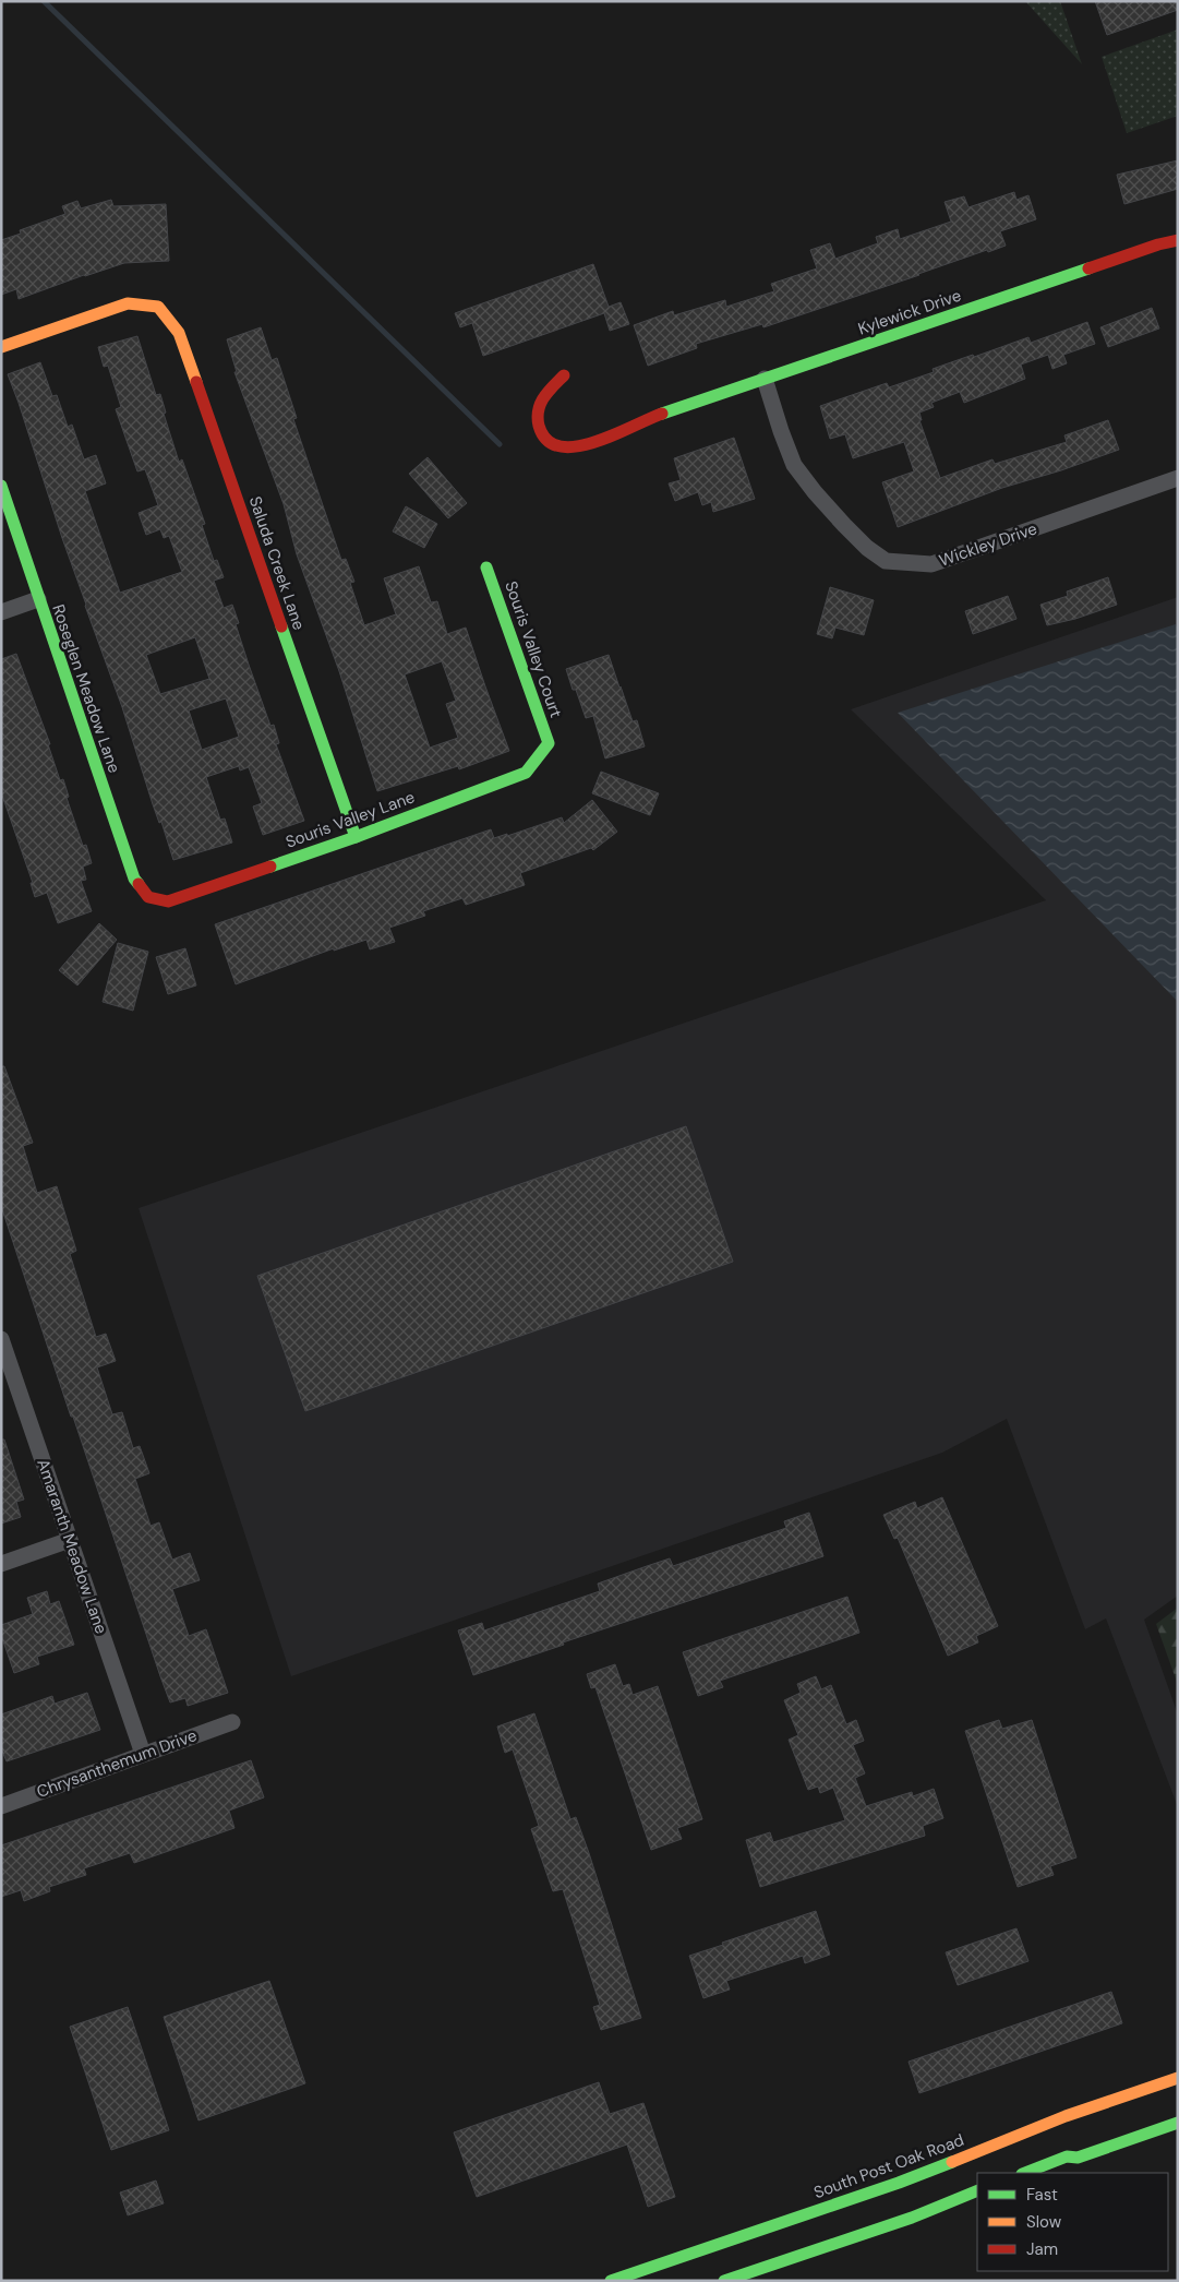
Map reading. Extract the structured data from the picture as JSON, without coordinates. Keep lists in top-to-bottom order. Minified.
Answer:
{"streets":{"street":["Kylewick Drive","Wickley Drive","Saluda Creek Lane","Souris Valley Court","Roseglen Meadow Lane","Souris Valley Lane","Amaranth Meadow Lane","Chrysanthemum Drive","South Post Oak Road"]},"crossings":[["Kylewick Drive","Wickley Drive"],["Saluda Creek Lane","Souris Valley Lane"],["Souris Valley Court","Souris Valley Lane"],["Roseglen Meadow Lane","Souris Valley Lane"],["Amaranth Meadow Lane","Chrysanthemum Drive"]],"legend":["Fast","Slow","Jam"]}
